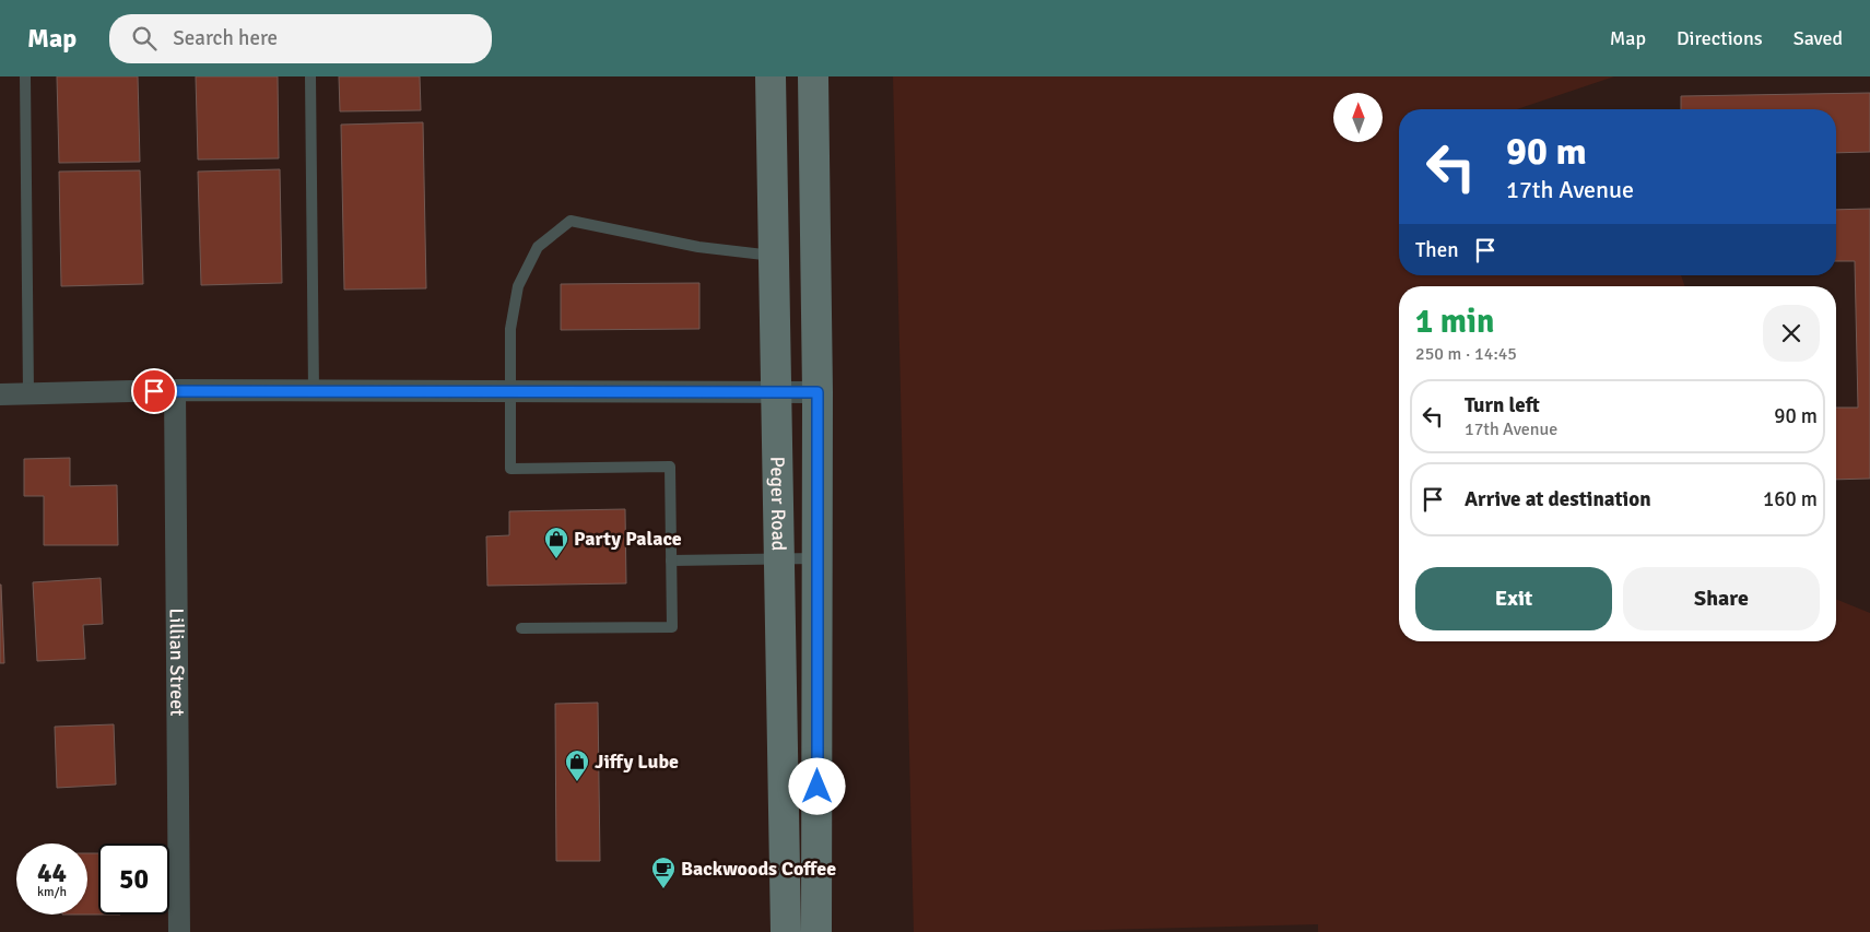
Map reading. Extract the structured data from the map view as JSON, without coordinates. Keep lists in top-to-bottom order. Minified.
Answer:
{"streets":{"main road":["Peger Road"],"street":["Lillian Street"]},"places":{"shop":["Party Palace","Jiffy Lube"],"cafe":["Backwoods Coffee"]},"north":"top","page":{"header":"Map","search":"Search here","nav":["Map","Directions","Saved"],"turn":["90 m","17th Avenue"],"then":"Then","heading":["1 min","250 m · 14:45"],"list":[{"name":"Turn left","note":"17th Avenue","value":"90 m"},{"name":"Arrive at destination","value":"160 m"}],"buttons":["Exit","Share"],"speed":"44 km/h","limit":"50"}}
